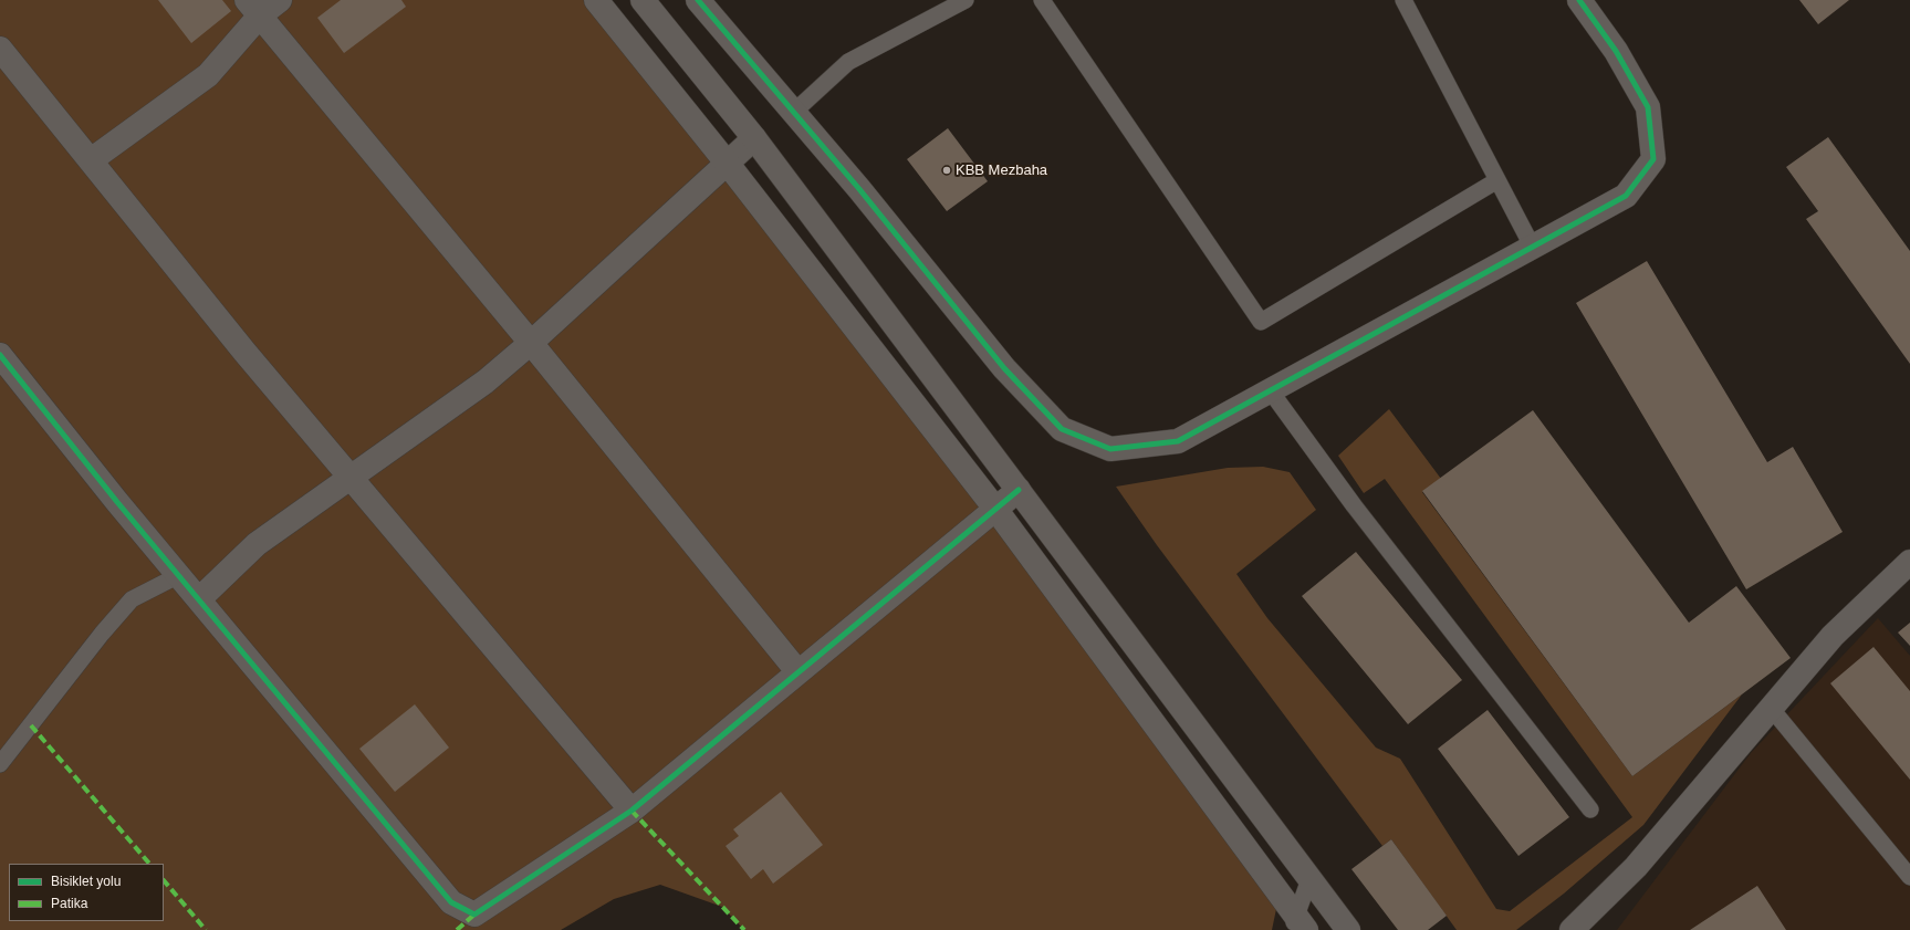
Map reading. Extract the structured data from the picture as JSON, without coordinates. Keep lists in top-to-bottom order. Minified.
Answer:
{"places":["KBB Mezbaha"],"legend":["Bisiklet yolu","Patika"]}
